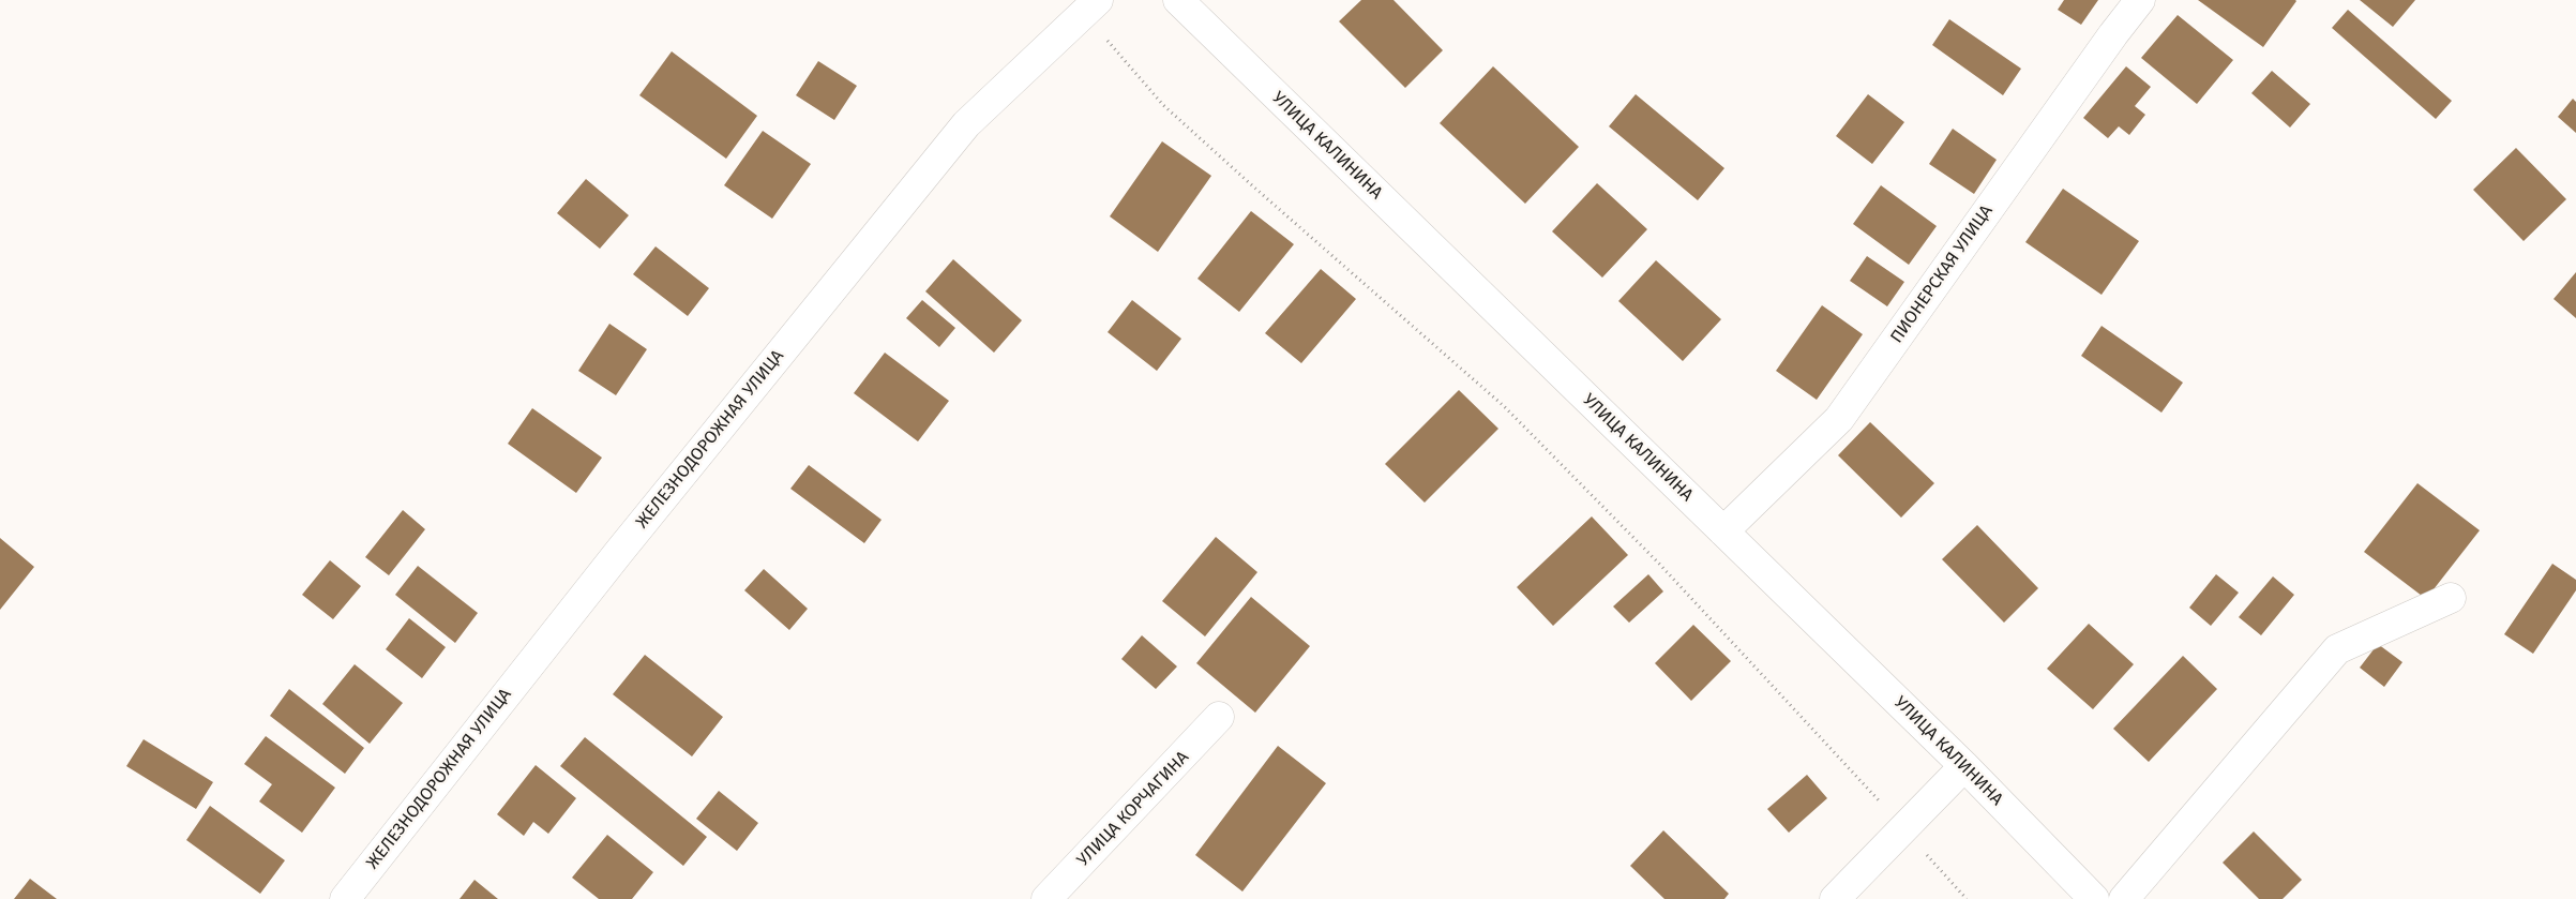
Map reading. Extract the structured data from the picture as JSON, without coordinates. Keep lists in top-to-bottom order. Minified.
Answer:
{"streets":{"street":["УЛИЦА КАЛИНИНА","ПИОНЕРСКАЯ УЛИЦА","ЖЕЛЕЗНОДОРОЖНАЯ УЛИЦА","УЛИЦА КОРЧАГИНА"]},"crossings":[["УЛИЦА КАЛИНИНА","ПИОНЕРСКАЯ УЛИЦА"]]}
